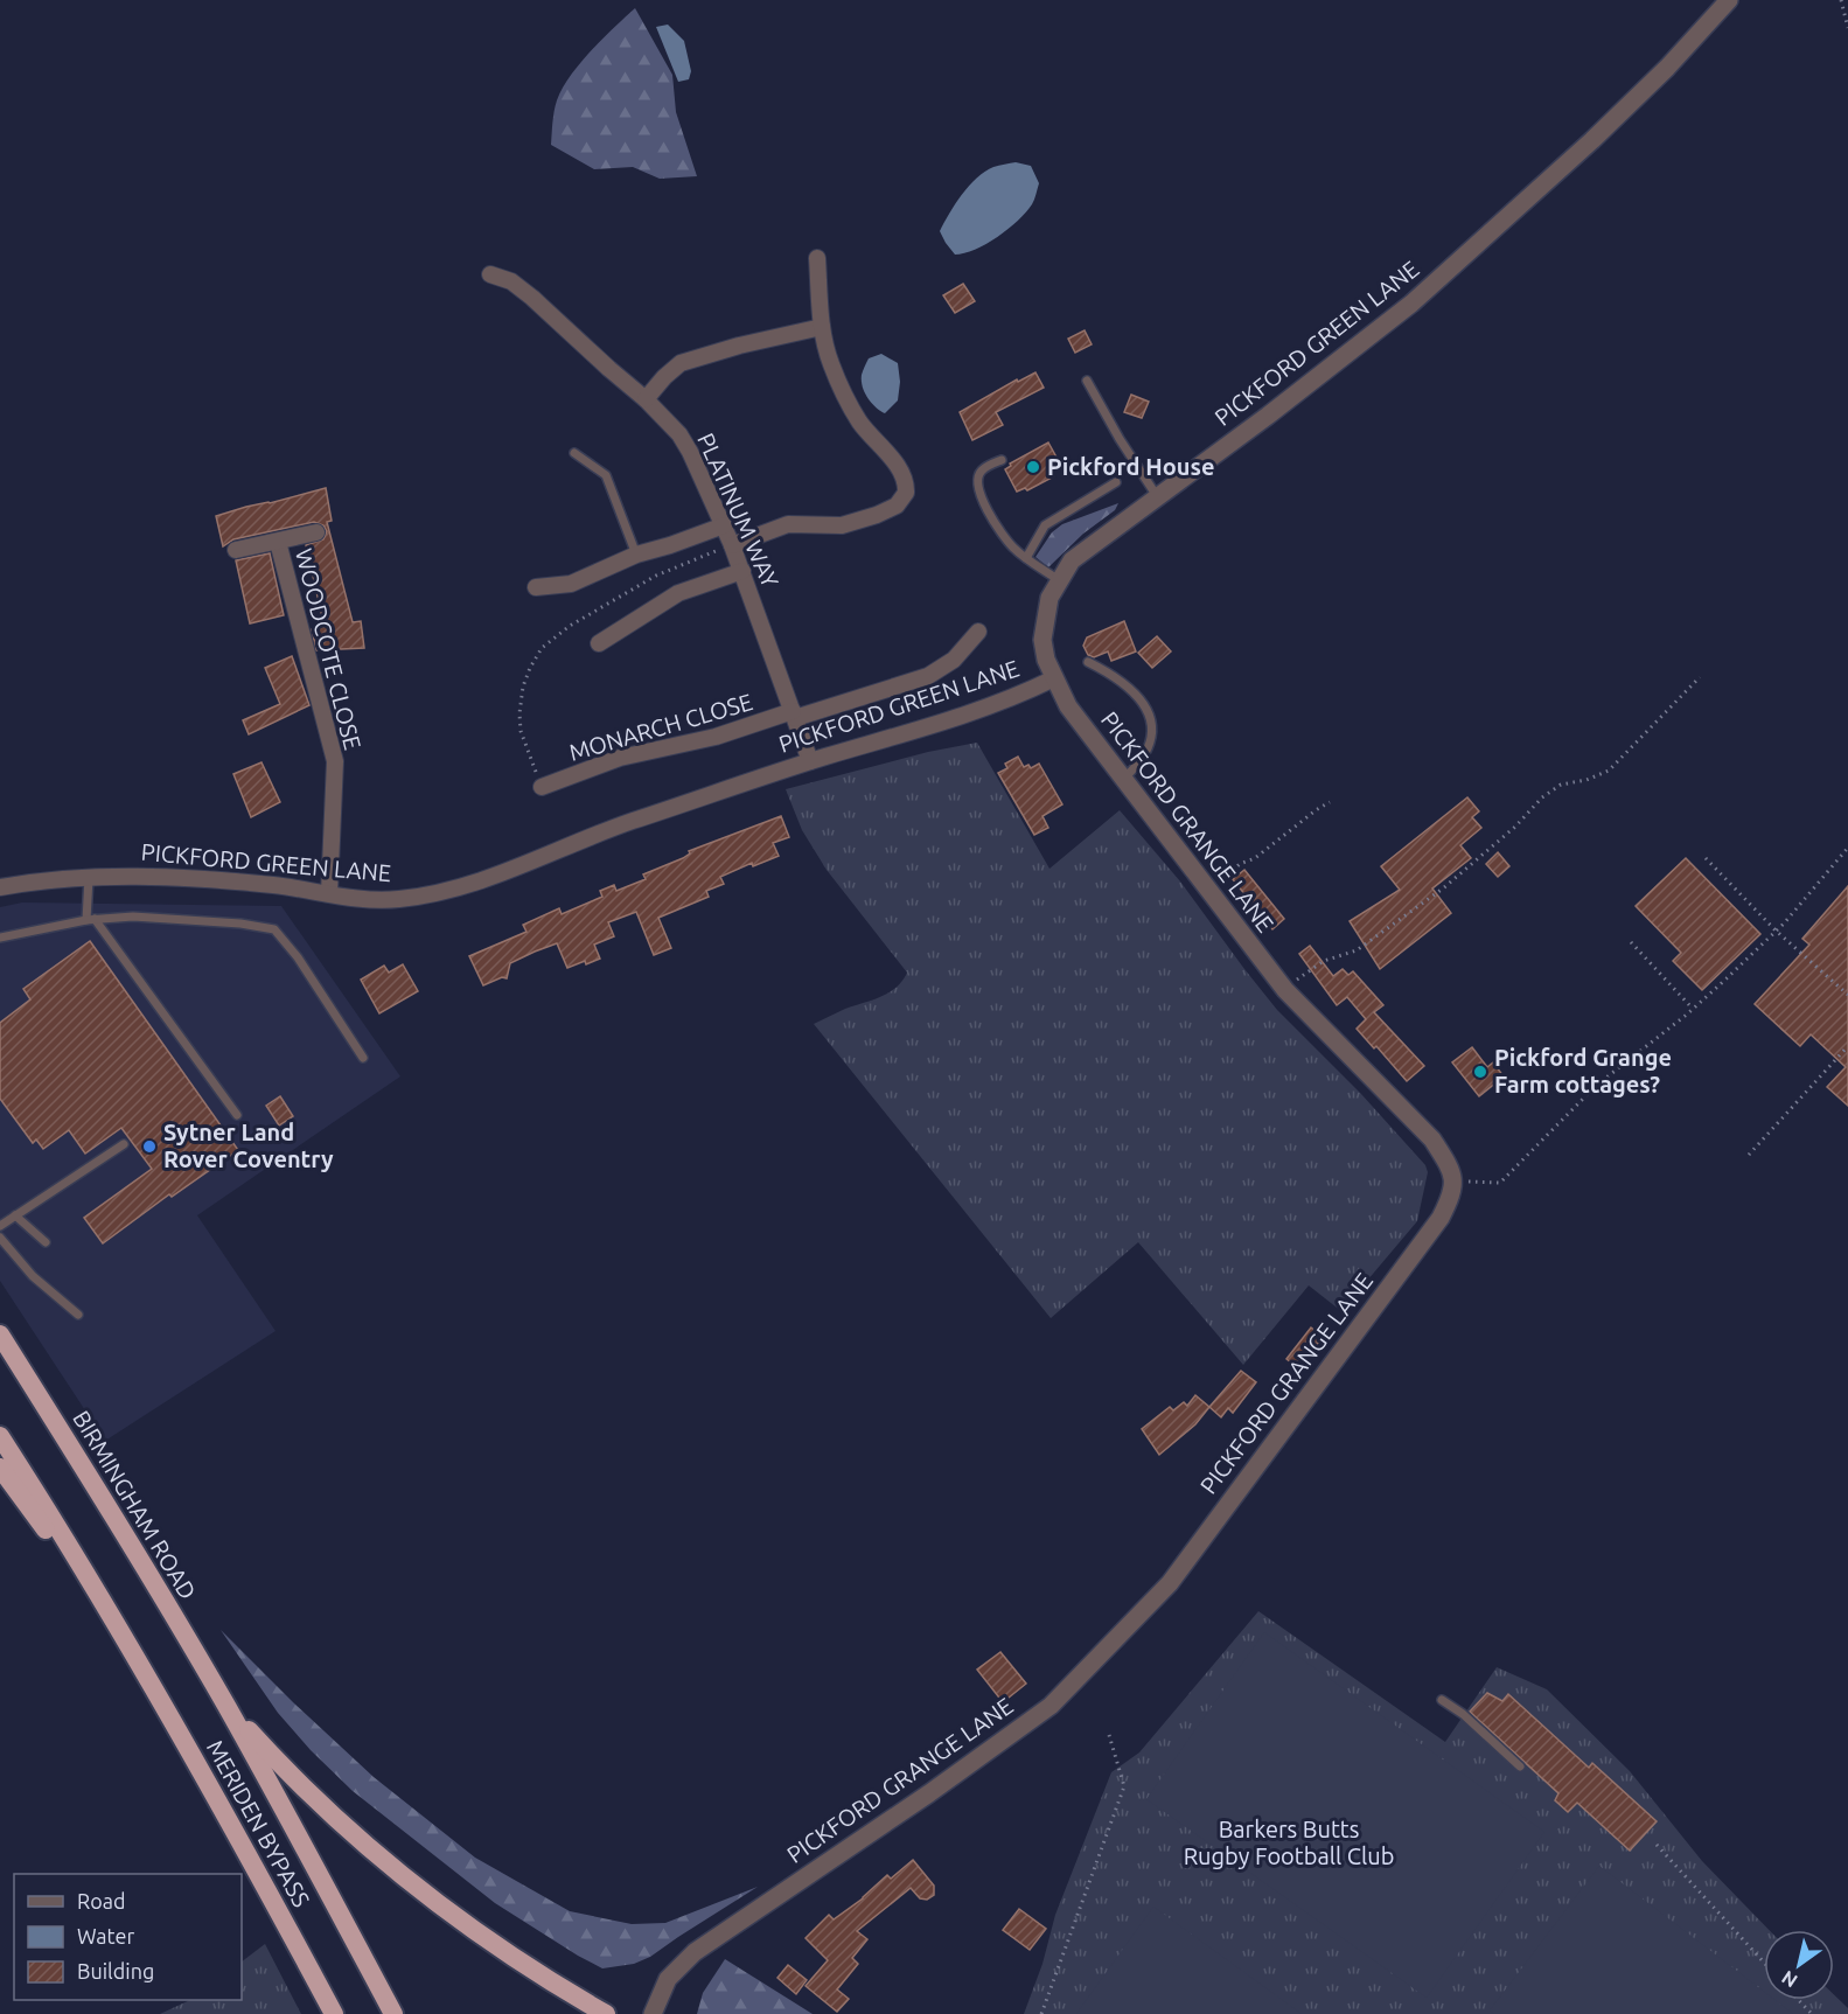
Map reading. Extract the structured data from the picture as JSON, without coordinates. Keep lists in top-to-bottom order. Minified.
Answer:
{"streets":{"highway":["BIRMINGHAM ROAD","MERIDEN BYPASS"],"street":["PICKFORD GREEN LANE","PLATINUM WAY","WOODCOTE CLOSE","MONARCH CLOSE","PICKFORD GRANGE LANE"]},"crossings":[["PICKFORD GREEN LANE","PLATINUM WAY"],["PICKFORD GREEN LANE","WOODCOTE CLOSE"],["PICKFORD GREEN LANE","PICKFORD GRANGE LANE"],["PLATINUM WAY","MONARCH CLOSE"],["BIRMINGHAM ROAD","MERIDEN BYPASS"]],"parks":["Barkers Butts Rugby Football Club"],"places":["Pickford House","Pickford Grange Farm cottages?","Sytner Land Rover Coventry"],"legend":["Road","Water","Building"],"north":"bottom left"}
